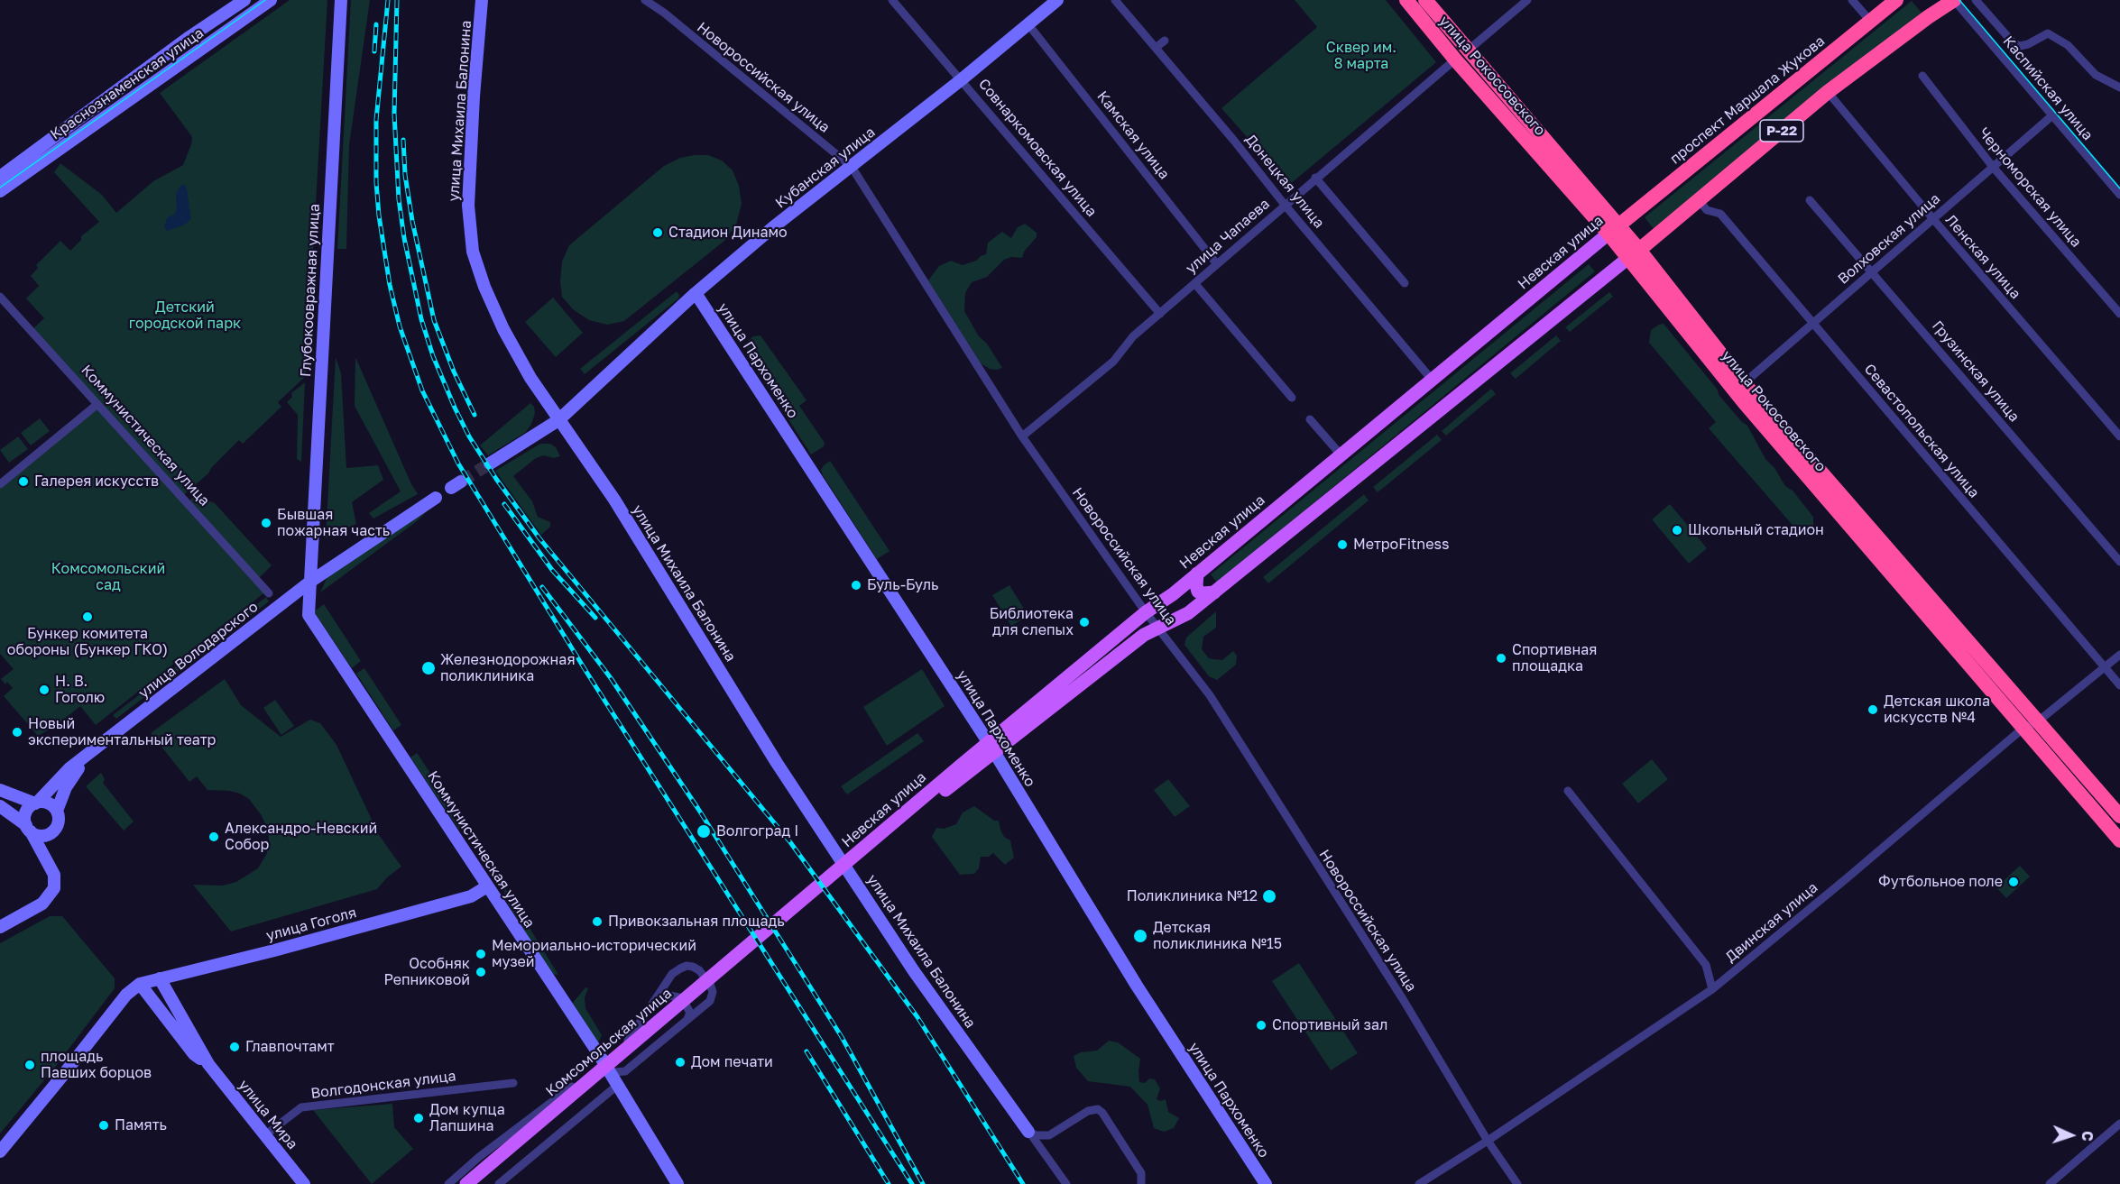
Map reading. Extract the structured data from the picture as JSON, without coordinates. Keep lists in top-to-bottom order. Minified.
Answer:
{"streets":{"highway":["улица Рокоссовского","проспект Маршала Жукова","Р-22"],"main road":["Невская улица","Комсомольская улица"],"street":["Новороссийская улица","Краснознаменская улица","Каспийская улица","улица Михаила Балонина","Камская улица","Совнаркомовская улица","Кубанская улица","Донецкая улица","Черноморская улица","улица Чапаева","Волховская улица","Ленская улица","Глубокоовражная улица","улица Пархоменко","Грузинская улица","Севастопольская улица","Коммунистическая улица","улица Володарского","Двинская улица","улица Гоголя","Волгодонская улица","улица Мира"]},"crossings":[["улица Рокоссовского","проспект Маршала Жукова"],["улица Рокоссовского","Р-22"],["улица Рокоссовского","улица Чапаева"],["улица Рокоссовского","Волховская улица"],["улица Рокоссовского","Невская улица"],["улица Рокоссовского","Двинская улица"],["Новороссийская улица","Кубанская улица"],["Новороссийская улица","улица Чапаева"],["Новороссийская улица","Невская улица"],["Новороссийская улица","Двинская улица"],["Каспийская улица","Р-22"],["Каспийская улица","Волховская улица"],["проспект Маршала Жукова","Невская улица"],["улица Михаила Балонина","Кубанская улица"],["Р-22","Невская улица"],["Р-22","Ленская улица"],["Р-22","Севастопольская улица"],["Камская улица","Кубанская улица"],["Камская улица","улица Чапаева"],["Совнаркомовская улица","Кубанская улица"],["Совнаркомовская улица","улица Чапаева"],["Кубанская улица","улица Пархоменко"],["Донецкая улица","улица Чапаева"],["Донецкая улица","Невская улица"],["Черноморская улица","Волховская улица"],["Волховская улица","Ленская улица"],["Волховская улица","Грузинская улица"],["Волховская улица","Севастопольская улица"],["Невская улица","улица Пархоменко"],["Невская улица","Комсомольская улица"],["Глубокоовражная улица","Коммунистическая улица"],["Глубокоовражная улица","улица Володарского"],["Севастопольская улица","Двинская улица"],["Коммунистическая улица","улица Володарского"],["Коммунистическая улица","улица Гоголя"],["улица Гоголя","улица Мира"],["Волгодонская улица","улица Мира"]],"parks":["Сквер им. 8 марта","Детский городской парк","Комсомольский сад"],"places":["Стадион Динамо","Галерея искусств","Бывшая пожарная часть","Школьный стадион","МетроFitness","Буль-Буль","Бункер комитета обороны (Бункер ГКО)","Библиотека для слепых","Спортивная площадка","Железнодорожная поликлиника","Н. В. Гоголю","Детская школа искусств №4","Новый экспериментальный театр","Волгоград I","Александро-Невский Собор","Футбольное поле","Поликлиника №12","Привокзальная площадь","Детская поликлиника №15","Мемориально-исторический музей","Особняк Репниковой","Спортивный зал","Главпочтамт","Дом печати","площадь Павших борцов","Дом купца Лапшина","Память"],"north":"right"}
